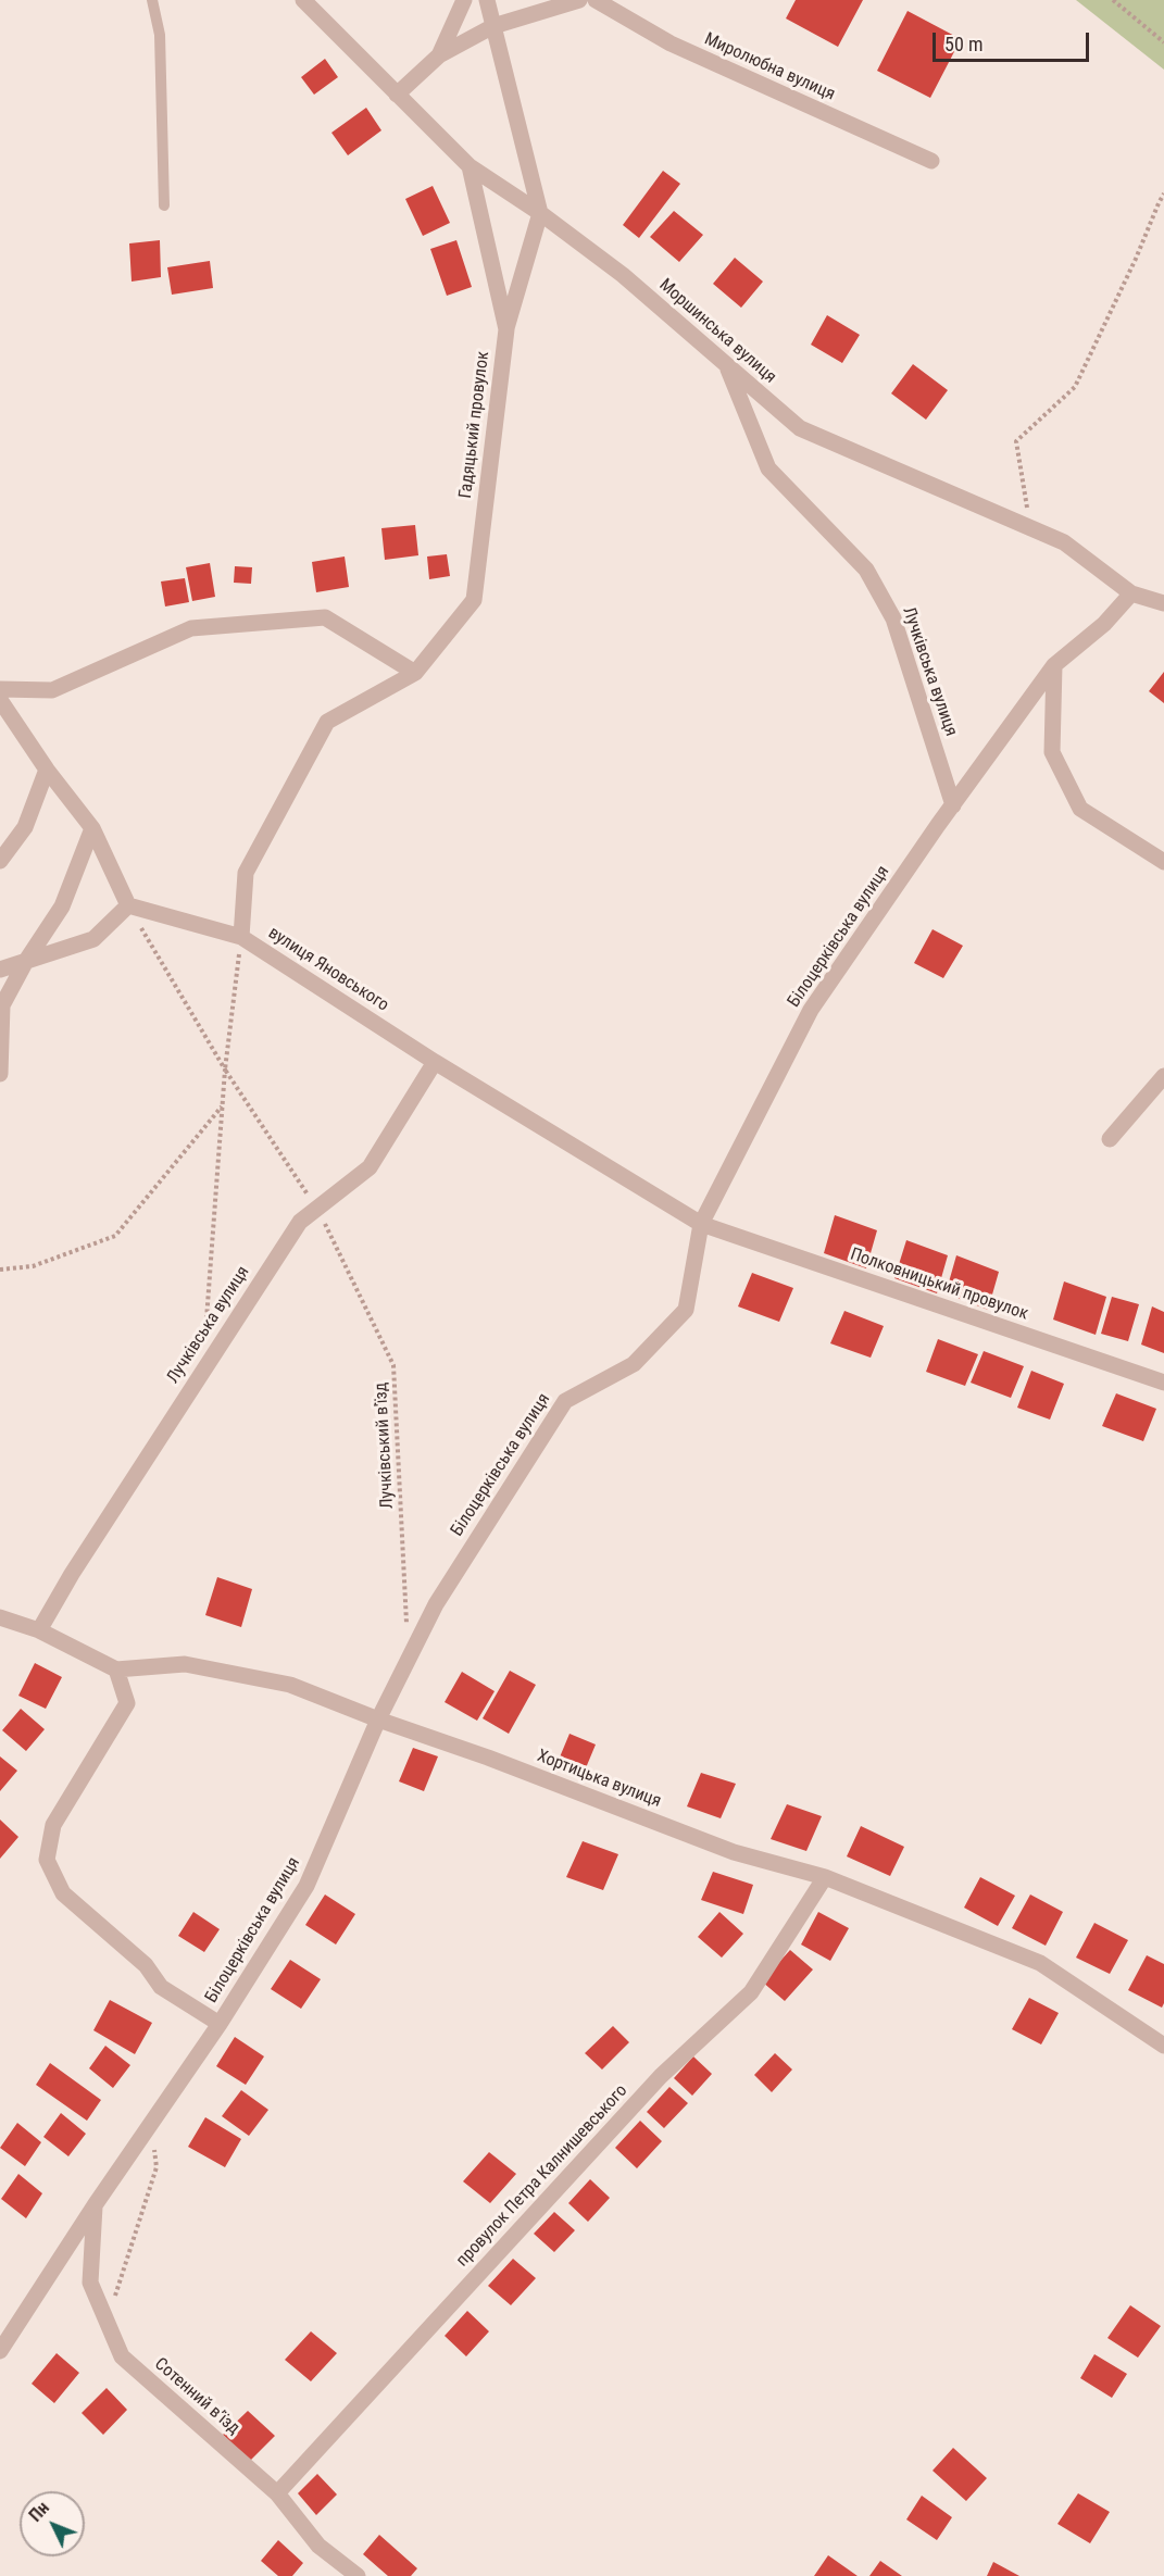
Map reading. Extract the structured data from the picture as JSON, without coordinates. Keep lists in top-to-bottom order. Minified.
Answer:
{"streets":{"street":["Миролюбна вулиця","Моршинська вулиця","Гадяцький провулок","Лучківська вулиця","Білоцерківська вулиця","вулиця Яновського","Полковницький провулок","Хортицька вулиця","провулок Петра Калнишевського","Сотенний в’їзд"],"path":["Лучківський в'їзд"]},"crossings":[["Моршинська вулиця","Гадяцький провулок"],["Моршинська вулиця","Лучківська вулиця"],["Моршинська вулиця","Білоцерківська вулиця"],["Гадяцький провулок","вулиця Яновського"],["Лучківська вулиця","Білоцерківська вулиця"],["Лучківська вулиця","вулиця Яновського"],["Лучківська вулиця","Лучківський в'їзд"],["Білоцерківська вулиця","вулиця Яновського"],["Білоцерківська вулиця","Полковницький провулок"],["Білоцерківська вулиця","Лучківський в'їзд"],["Білоцерківська вулиця","Хортицька вулиця"],["Білоцерківська вулиця","Сотенний в’їзд"],["вулиця Яновського","Полковницький провулок"],["вулиця Яновського","Лучківський в'їзд"],["Хортицька вулиця","провулок Петра Калнишевського"],["провулок Петра Калнишевського","Сотенний в’їзд"]],"scale_bar":"50 m","north":"top left"}
